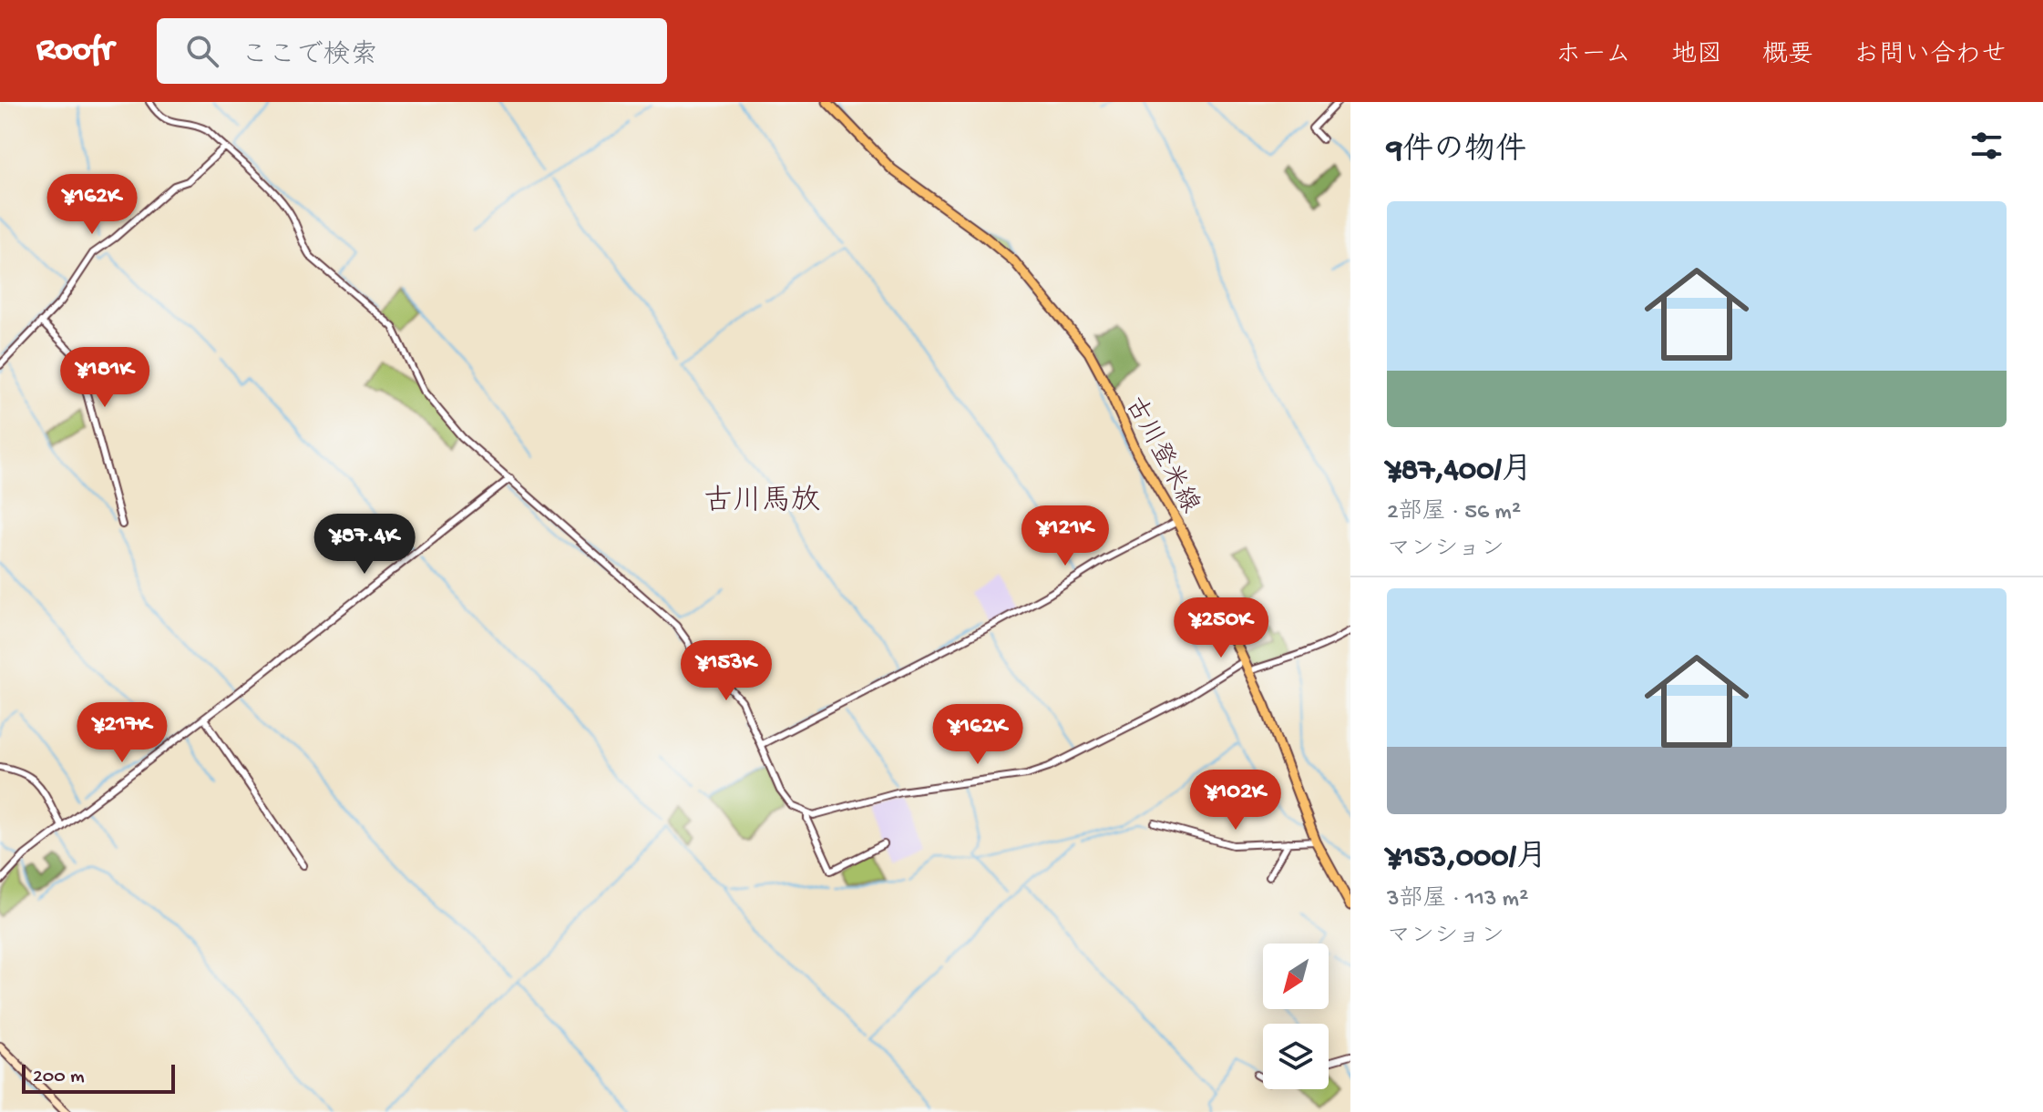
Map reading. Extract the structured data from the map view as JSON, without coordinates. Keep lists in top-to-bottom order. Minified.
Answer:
{"streets":{"main road":["古川登米線"]},"districts":["古川馬放"],"scale_bar":"200 m","north":"bottom left","page":{"header":"Roofr","search":"ここで検索","nav":["ホーム","地図","概要","お問い合わせ"],"heading":"9件の物件","price":["¥162K","¥181K","¥121K","¥87.4K","¥250K","¥153K","¥217K","¥162K","¥102K"],"list":[{"name":"¥87,400/月","note":"2部屋 · 56 m² · マンション"},{"name":"¥153,000/月","note":"3部屋 · 113 m² · マンション"}],"scale":"200 m"}}
